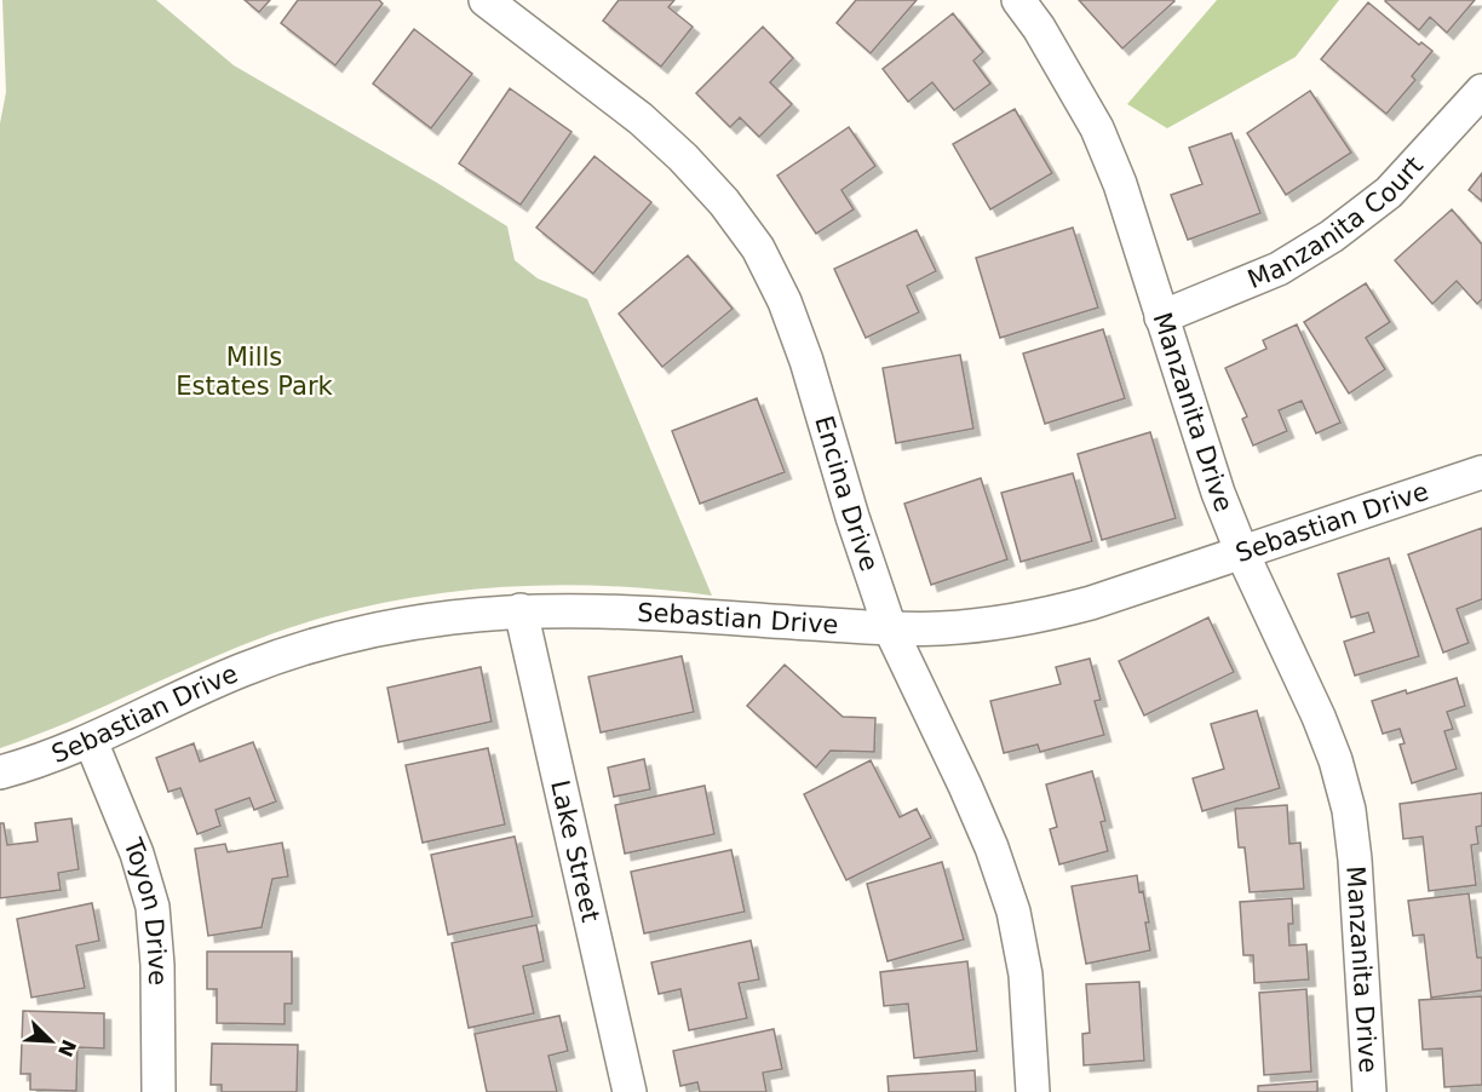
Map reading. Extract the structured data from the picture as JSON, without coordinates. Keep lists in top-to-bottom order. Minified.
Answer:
{"streets":{"street":["Manzanita Court","Manzanita Drive","Encina Drive","Sebastian Drive","Lake Street","Toyon Drive"]},"crossings":[["Manzanita Court","Manzanita Drive"],["Manzanita Drive","Sebastian Drive"],["Encina Drive","Sebastian Drive"],["Sebastian Drive","Lake Street"],["Sebastian Drive","Toyon Drive"]],"parks":["Mills Estates Park"],"north":"bottom right"}
